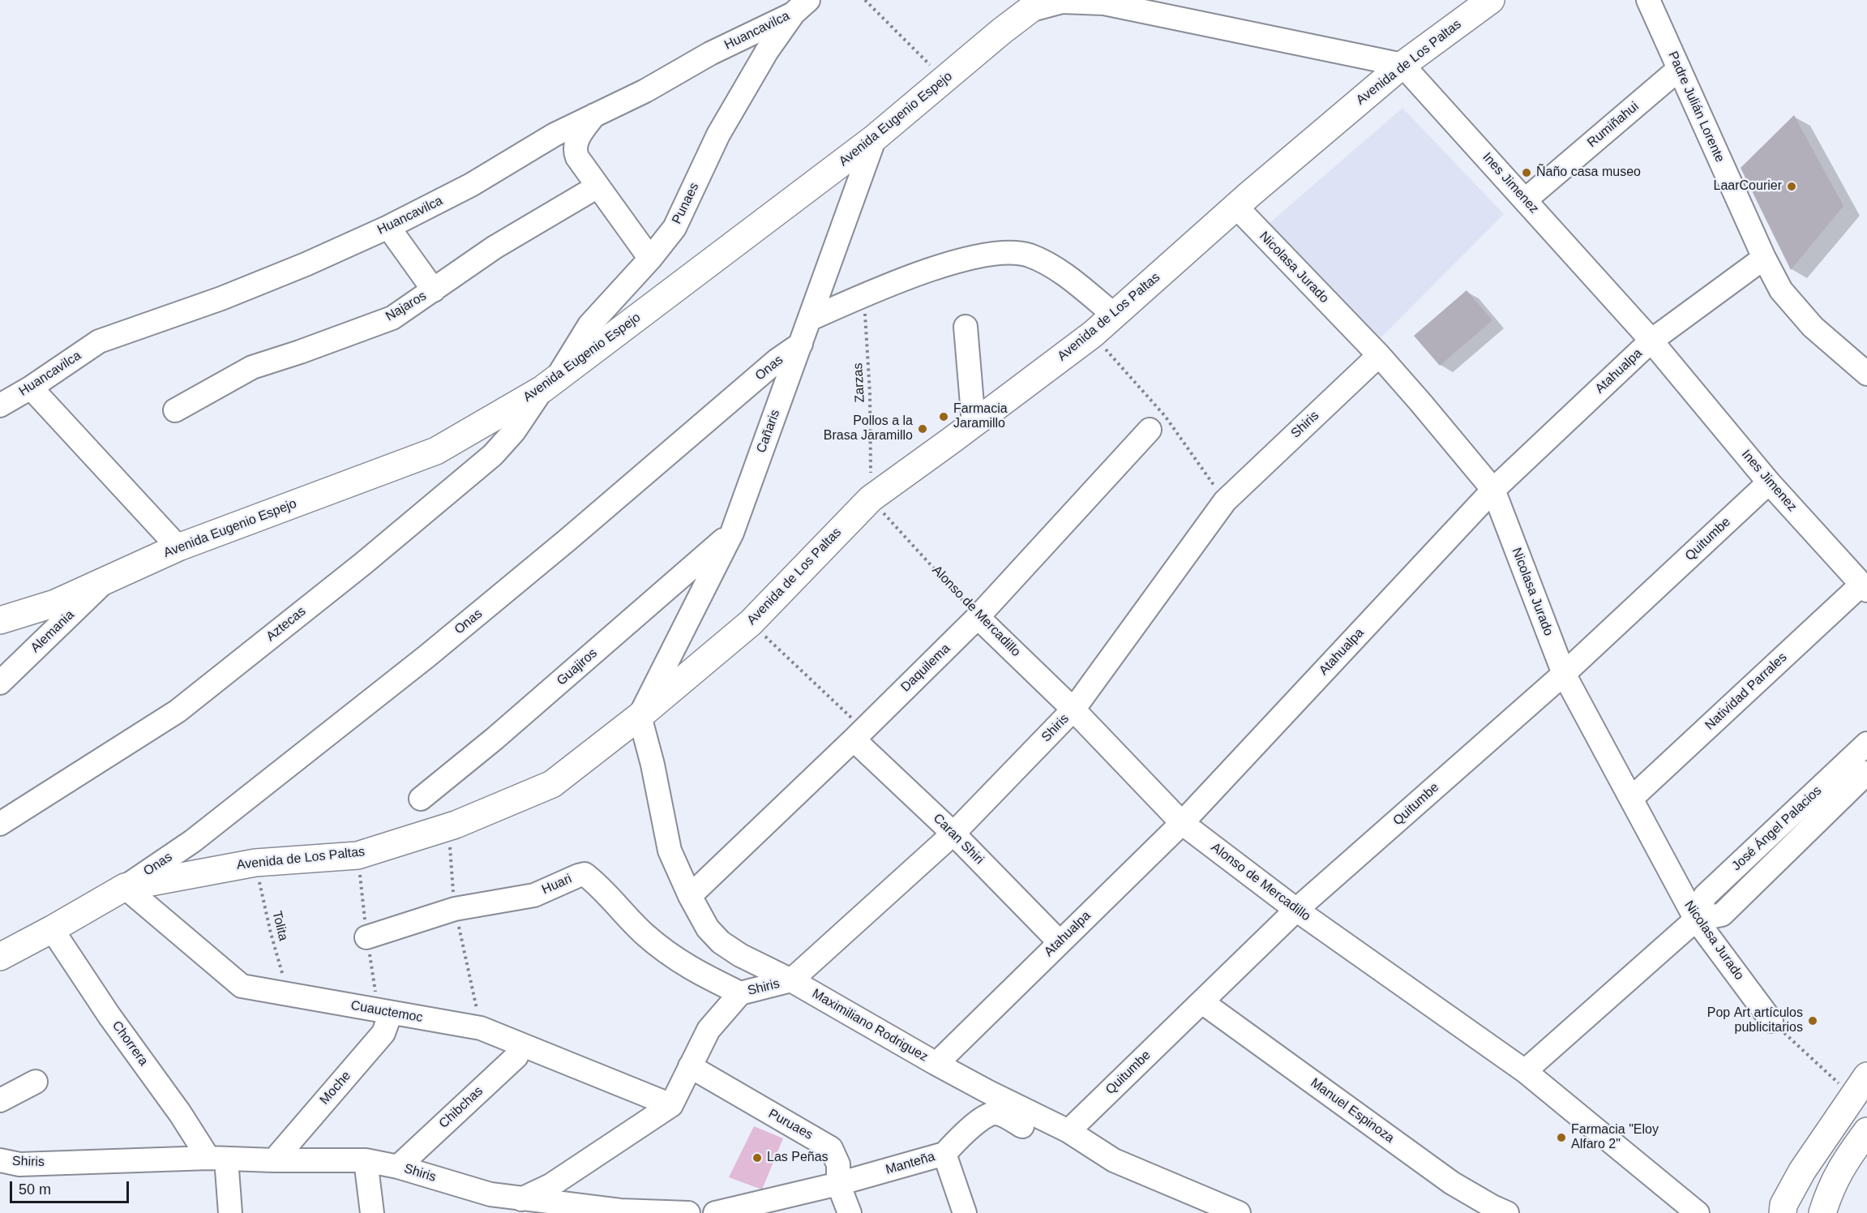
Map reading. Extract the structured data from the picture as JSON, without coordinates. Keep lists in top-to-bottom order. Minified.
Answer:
{"streets":{"main road":["Avenida de Los Paltas","Avenida Eugenio Espejo"],"street":["Huancavilca","Padre Julián Lorente","Rumiñahui","Ines Jimenez","Punaes","Nicolasa Jurado","Najaros","Onas","Atahualpa","Shiris","Cañaris","Quitumbe","Alonso de Mercadillo","Aztecas","Alemania","Guajiros","Daquilema","Natividad Parrales","José Ángel Palacios","Caran Shiri","Huari","Cuauctemoc","Maximiliano Rodriguez","Chorrera","Moche","Chibchas","Manuel Espinoza","Puruaes","Manteña"],"path":["Zarzas","Tolita"]},"crossings":[["Huancavilca","Punaes"],["Avenida de Los Paltas","Ines Jimenez"],["Avenida de Los Paltas","Nicolasa Jurado"],["Avenida de Los Paltas","Onas"],["Avenida de Los Paltas","Zarzas"],["Avenida de Los Paltas","Cañaris"],["Avenida de Los Paltas","Alonso de Mercadillo"],["Avenida de Los Paltas","Tolita"],["Avenida de Los Paltas","Cuauctemoc"],["Avenida de Los Paltas","Maximiliano Rodriguez"],["Avenida de Los Paltas","Chorrera"],["Padre Julián Lorente","Rumiñahui"],["Padre Julián Lorente","Atahualpa"],["Avenida Eugenio Espejo","Punaes"],["Avenida Eugenio Espejo","Cañaris"],["Avenida Eugenio Espejo","Aztecas"],["Avenida Eugenio Espejo","Alemania"],["Rumiñahui","Ines Jimenez"],["Ines Jimenez","Atahualpa"],["Ines Jimenez","Quitumbe"],["Ines Jimenez","Natividad Parrales"],["Punaes","Aztecas"],["Nicolasa Jurado","Atahualpa"],["Nicolasa Jurado","Shiris"],["Nicolasa Jurado","Quitumbe"],["Nicolasa Jurado","Natividad Parrales"],["Nicolasa Jurado","José Ángel Palacios"],["Onas","Cañaris"],["Onas","Cuauctemoc"],["Atahualpa","Alonso de Mercadillo"],["Atahualpa","Caran Shiri"],["Atahualpa","Maximiliano Rodriguez"],["Zarzas","Alonso de Mercadillo"],["Shiris","Alonso de Mercadillo"],["Shiris","Caran Shiri"],["Shiris","Huari"],["Shiris","Cuauctemoc"],["Shiris","Maximiliano Rodriguez"],["Shiris","Chorrera"],["Shiris","Moche"],["Shiris","Chibchas"],["Shiris","Puruaes"],["Cañaris","Guajiros"],["Cañaris","Maximiliano Rodriguez"],["Quitumbe","Alonso de Mercadillo"],["Quitumbe","Maximiliano Rodriguez"],["Quitumbe","Manuel Espinoza"],["Alonso de Mercadillo","Daquilema"],["Alonso de Mercadillo","José Ángel Palacios"],["Daquilema","Caran Shiri"],["Daquilema","Maximiliano Rodriguez"],["Tolita","Cuauctemoc"],["Cuauctemoc","Moche"],["Cuauctemoc","Chibchas"],["Maximiliano Rodriguez","Manteña"],["Puruaes","Manteña"]],"places":["Ñaño casa museo","LaarCourier","Farmacia Jaramillo","Pollos a la Brasa Jaramillo","Pop Art artículos publicitarios","Farmacia \"Eloy Alfaro 2\"","Las Peñas"],"scale_bar":"50 m"}
